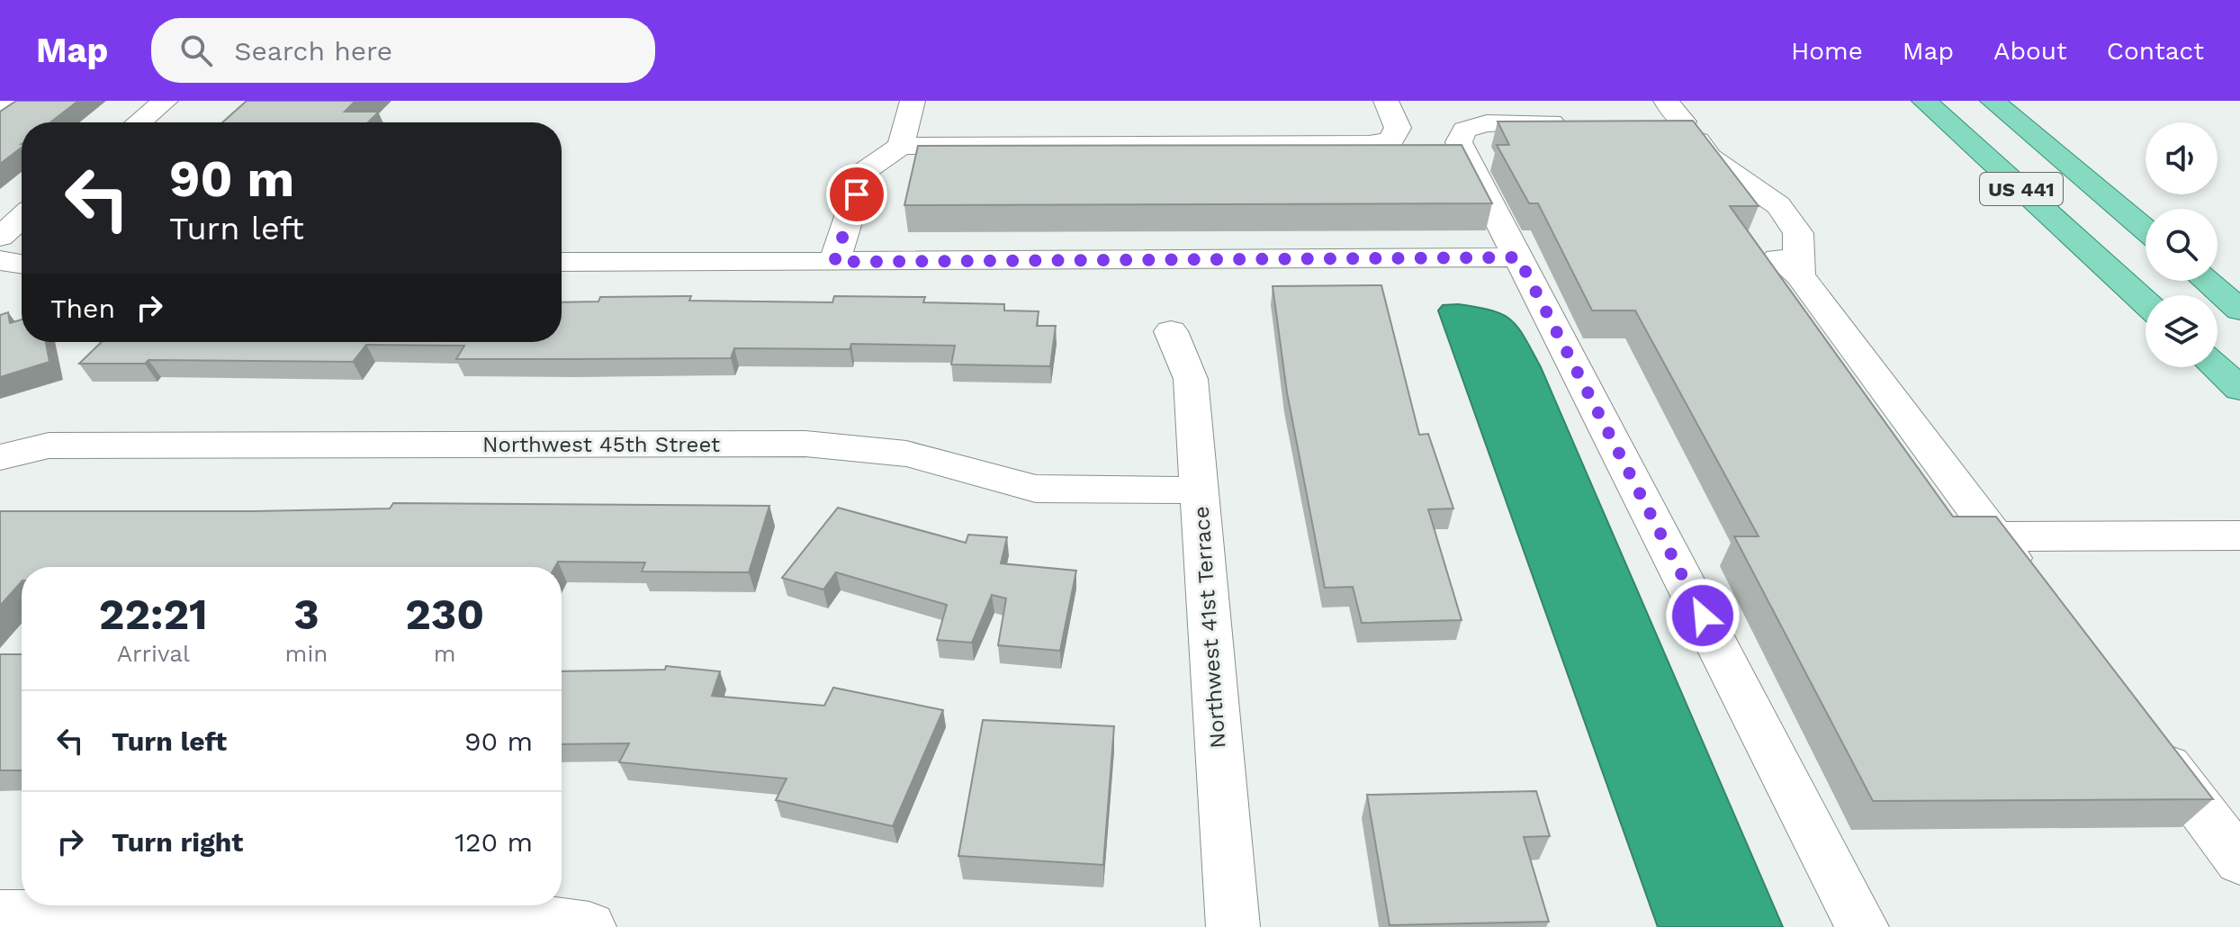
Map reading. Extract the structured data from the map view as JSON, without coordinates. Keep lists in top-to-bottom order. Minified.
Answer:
{"streets":{"main road":["US 441"],"street":["Northwest 45th Street","Northwest 41st Terrace"]},"crossings":[["Northwest 45th Street","Northwest 41st Terrace"]],"page":{"header":"Map","search":"Search here","nav":["Home","Map","About","Contact"],"turn":["90 m","Turn left"],"then":"Then","eta":["22:21","Arrival","3","min","230","m"],"list":[{"name":"Turn left","value":"90 m"},{"name":"Turn right","value":"120 m"}]}}
